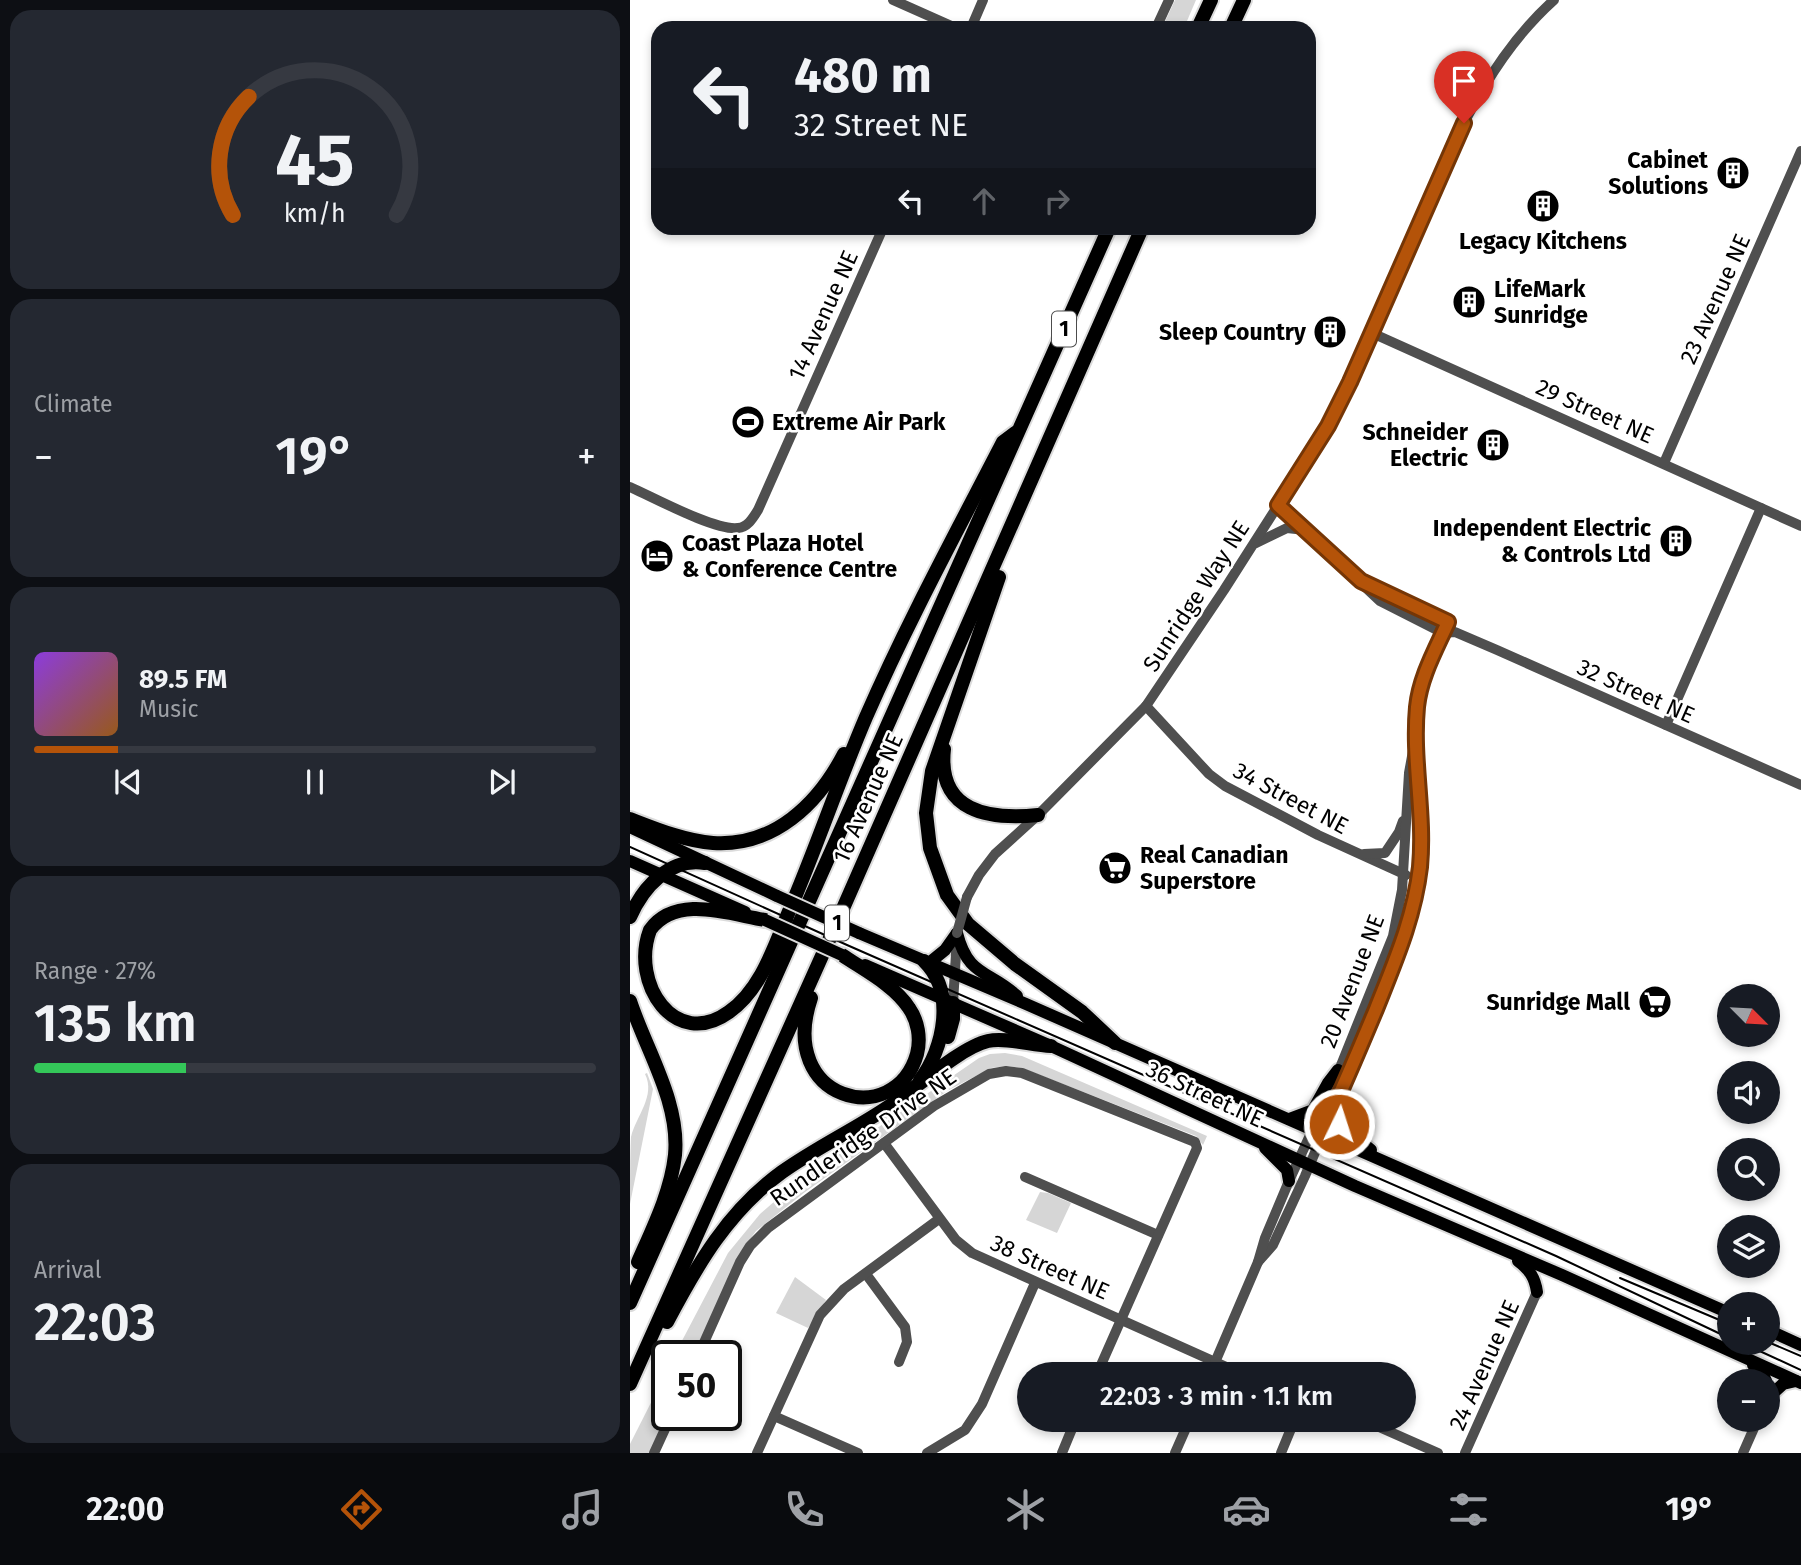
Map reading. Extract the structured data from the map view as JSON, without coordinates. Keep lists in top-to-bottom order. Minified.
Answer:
{"streets":{"highway":["1","16 Avenue NE"],"main road":["36 Street NE"],"street":["23 Avenue NE","14 Avenue NE","29 Street NE","Sunridge Way NE","32 Street NE","34 Street NE","20 Avenue NE","Rundleridge Drive NE","38 Street NE","24 Avenue NE"]},"crossings":[["23 Avenue NE","29 Street NE"],["29 Street NE","Sunridge Way NE"],["Sunridge Way NE","34 Street NE"],["Sunridge Way NE","36 Street NE"],["32 Street NE","20 Avenue NE"],["34 Street NE","20 Avenue NE"],["20 Avenue NE","36 Street NE"],["Rundleridge Drive NE","38 Street NE"]],"places":{"building":["Cabinet Solutions","Legacy Kitchens","LifeMark Sunridge","Sleep Country","Schneider Electric","Independent Electric & Controls Ltd"],"sports":["Extreme Air Park"],"hotel":["Coast Plaza Hotel & Conference Centre"],"supermarket":["Real Canadian Superstore","Sunridge Mall"]},"north":"bottom right","page":{"turn":["480 m","32 Street NE"],"tile":["Climate",["Range · 27%","135 km"],["Arrival","22:03"]],"heat":["−","19°","+"],"song":["89.5 FM","Music"],"map_buttons":["+","−"],"limit":"50","trip":"22:03 · 3 min · 1.1 km","tabs":["22:00","19°"],"gauge":["45","km/h"]}}
